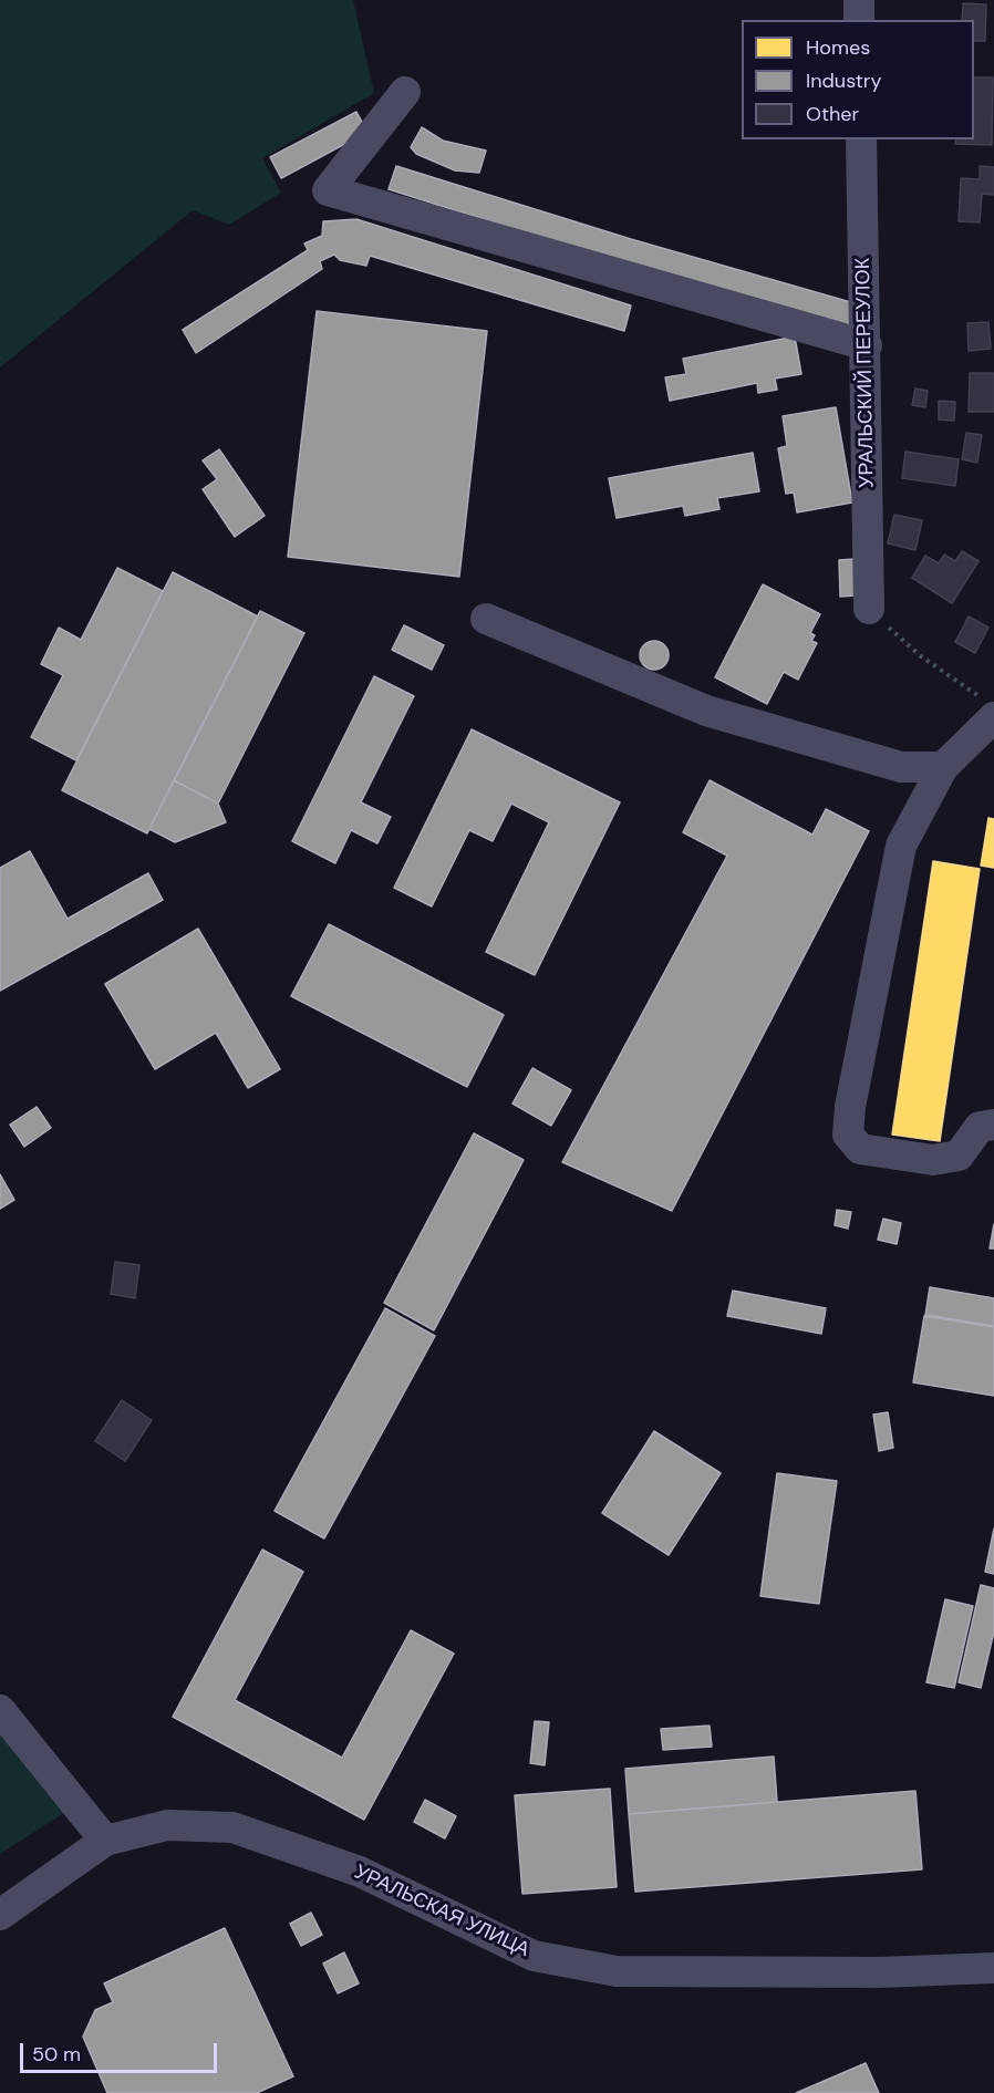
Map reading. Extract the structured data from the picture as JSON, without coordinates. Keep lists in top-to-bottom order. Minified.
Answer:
{"streets":{"street":["УРАЛЬСКИЙ ПЕРЕУЛОК","УРАЛЬСКАЯ УЛИЦА"]},"legend":["Homes","Industry","Other"],"scale_bar":"50 m"}
